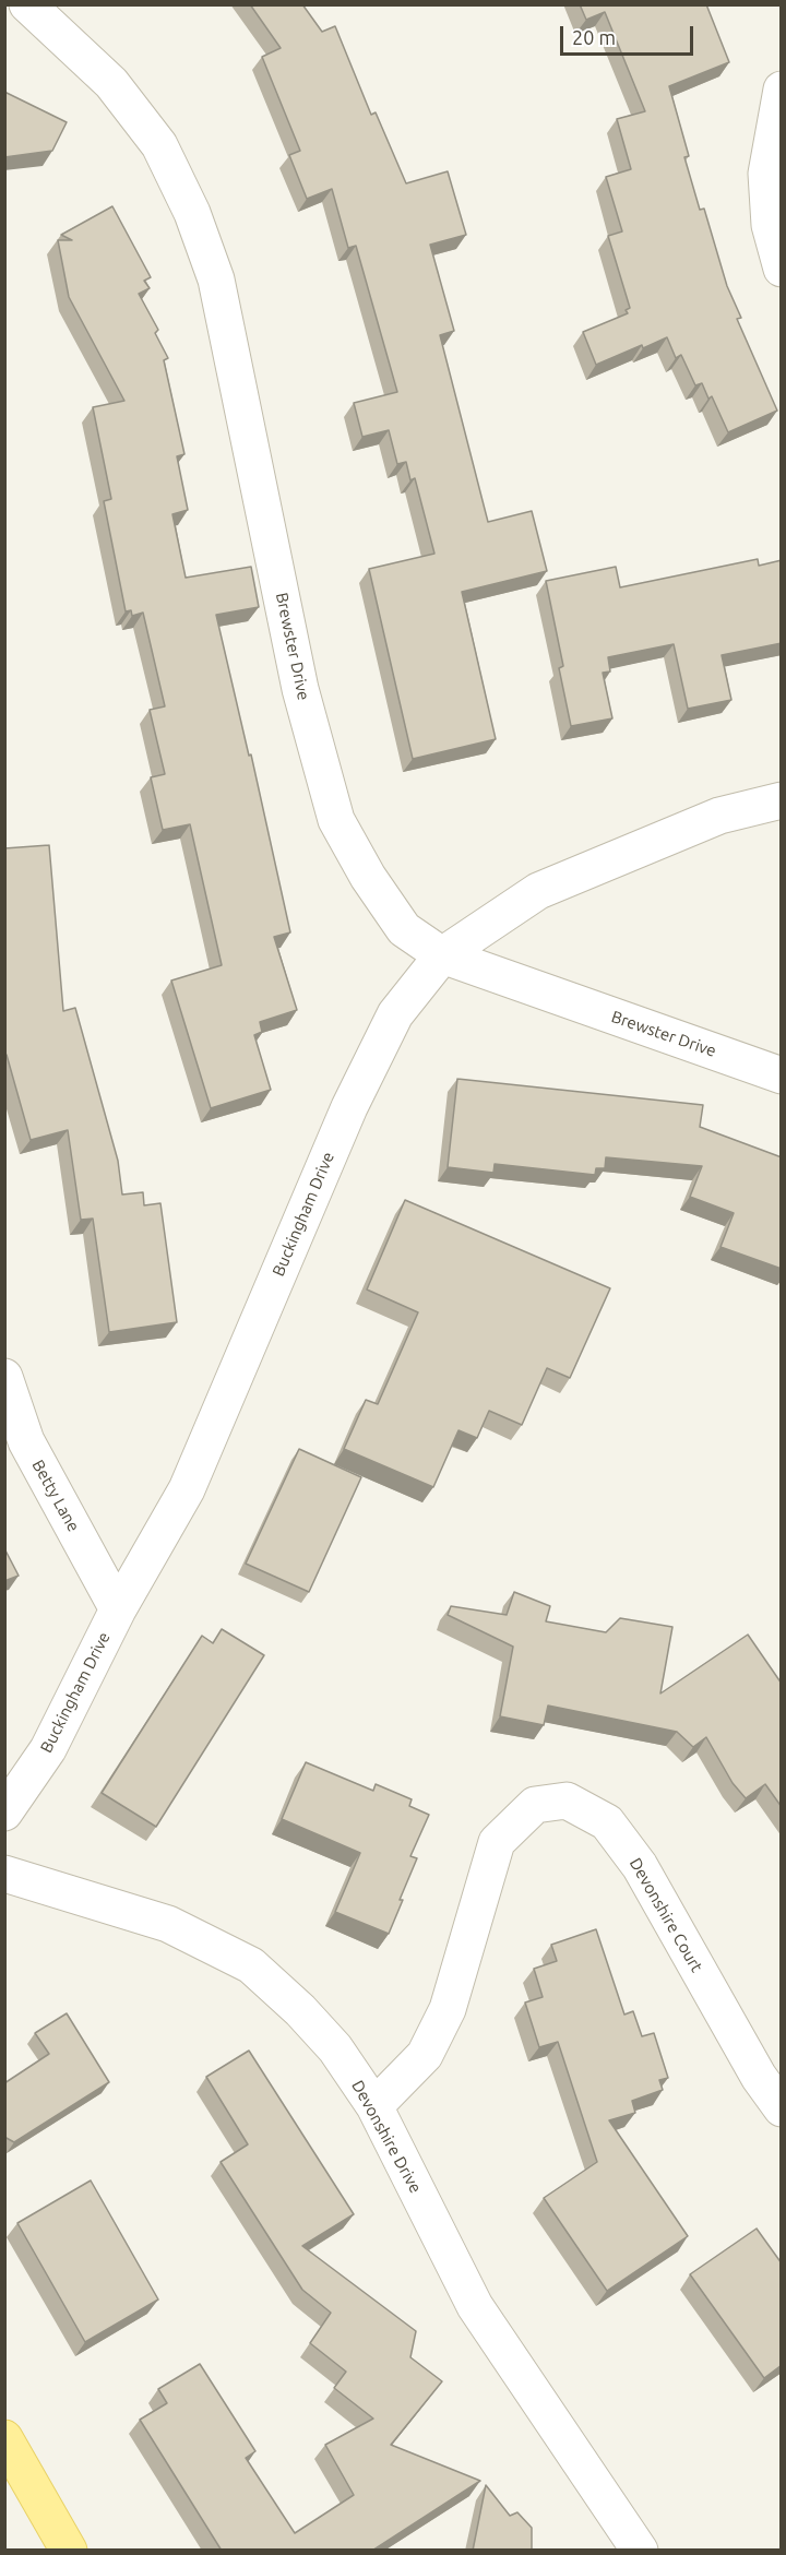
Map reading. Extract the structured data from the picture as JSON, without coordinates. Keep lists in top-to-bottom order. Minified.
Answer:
{"streets":{"street":["Brewster Drive","Buckingham Drive","Betty Lane","Devonshire Court","Devonshire Drive"]},"crossings":[["Brewster Drive","Buckingham Drive"],["Buckingham Drive","Betty Lane"],["Devonshire Court","Devonshire Drive"]],"scale_bar":"20 m"}
